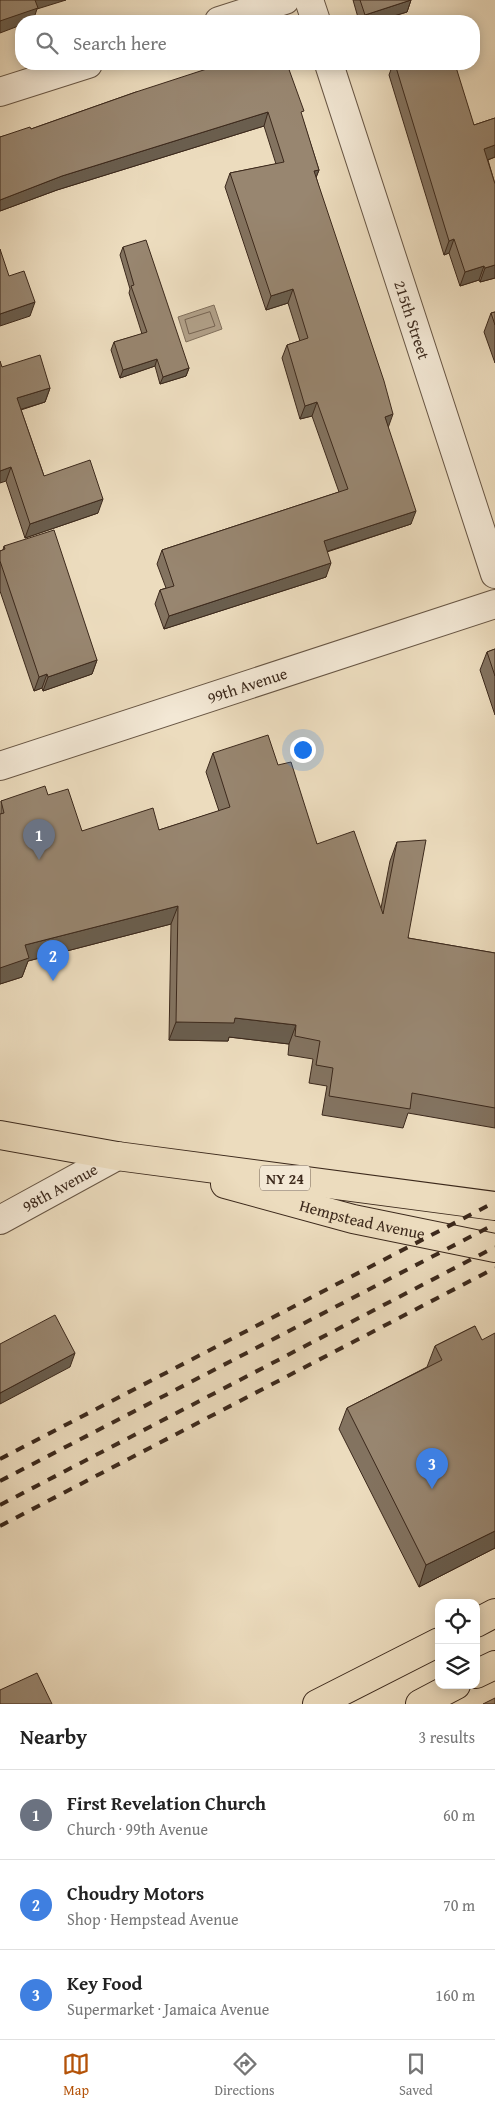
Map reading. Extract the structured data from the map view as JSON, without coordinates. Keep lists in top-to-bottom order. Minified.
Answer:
{"streets":{"main road":["NY 24","Hempstead Avenue"],"street":["215th Street","99th Avenue","98th Avenue"]},"crossings":[["98th Avenue","Hempstead Avenue"]],"page":{"search":"Search here","pins":["1","2","3"],"heading":["Nearby","3 results"],"list":[{"mark":"1","name":"First Revelation Church","note":"Church · 99th Avenue","value":"60 m"},{"mark":"2","name":"Choudry Motors","note":"Shop · Hempstead Avenue","value":"70 m"},{"mark":"3","name":"Key Food","note":"Supermarket · Jamaica Avenue","value":"160 m"}],"nav":["Map","Directions","Saved"]}}
